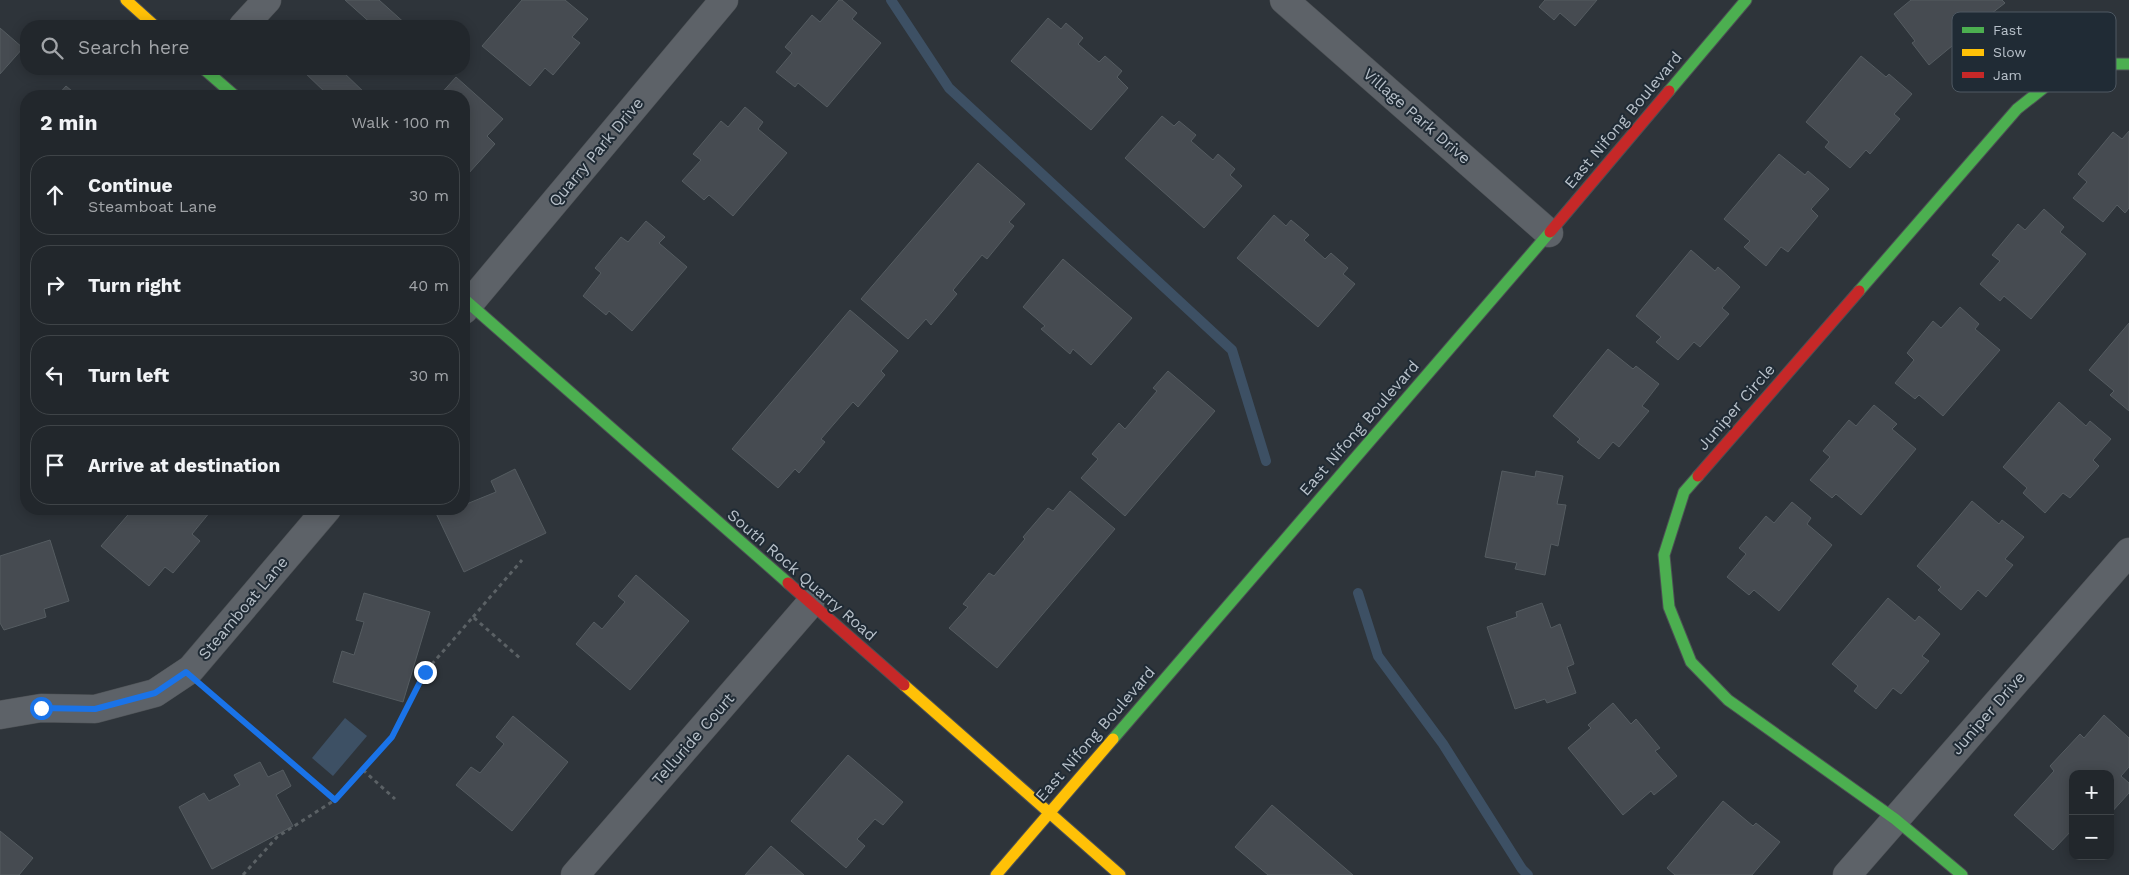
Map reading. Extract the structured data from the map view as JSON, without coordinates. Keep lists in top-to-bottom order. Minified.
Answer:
{"streets":{"street":["Village Park Drive","East Nifong Boulevard","Quarry Park Drive","Juniper Circle","South Rock Quarry Road","Steamboat Lane","Juniper Drive","Telluride Court"]},"crossings":[["Village Park Drive","East Nifong Boulevard"],["East Nifong Boulevard","South Rock Quarry Road"],["Juniper Circle","Juniper Drive"],["South Rock Quarry Road","Telluride Court"]],"legend":["Fast","Slow","Jam"],"page":{"search":"Search here","heading":["2 min","Walk · 100 m"],"list":[["Continue","Steamboat Lane","30 m"],["Turn right","40 m"],["Turn left","30 m"],"Arrive at destination"],"map_buttons":["+","−"]}}
